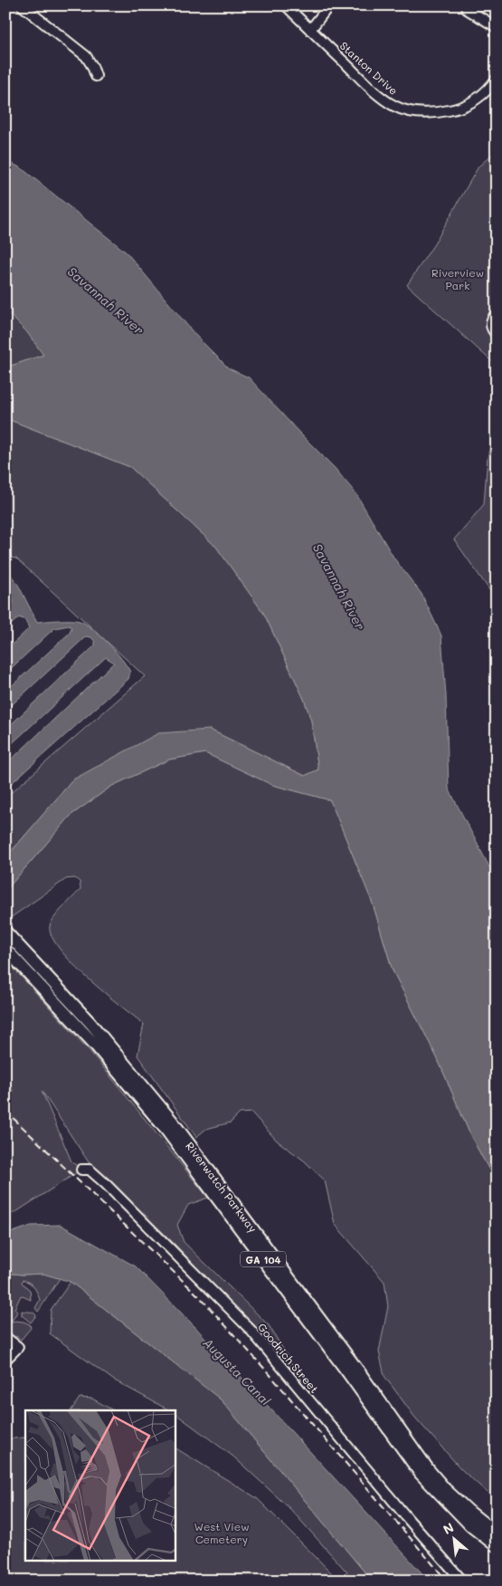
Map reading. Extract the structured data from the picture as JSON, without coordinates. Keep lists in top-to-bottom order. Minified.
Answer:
{"streets":{"main road":["Riverwatch Parkway","GA 104"],"street":["Stanton Drive","Goodrich Street"]},"water":["Savannah River","Augusta Canal"],"parks":["Riverview Park","West View Cemetery"],"north":"top left"}
